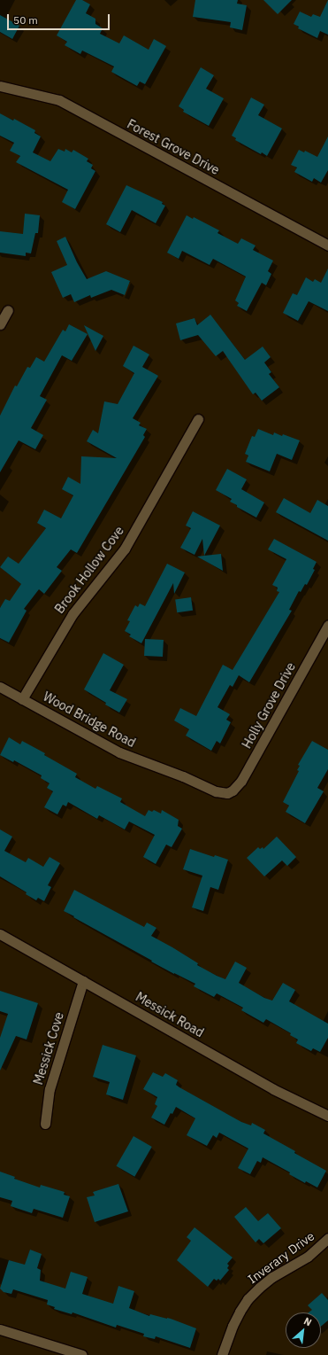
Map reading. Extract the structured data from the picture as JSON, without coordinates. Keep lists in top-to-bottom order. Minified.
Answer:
{"streets":{"street":["Forest Grove Drive","Brook Hollow Cove","Holly Grove Drive","Wood Bridge Road","Messick Road","Messick Cove","Inverary Drive"]},"crossings":[["Brook Hollow Cove","Wood Bridge Road"],["Holly Grove Drive","Wood Bridge Road"],["Messick Road","Messick Cove"]],"scale_bar":"50 m","north":"top right"}
